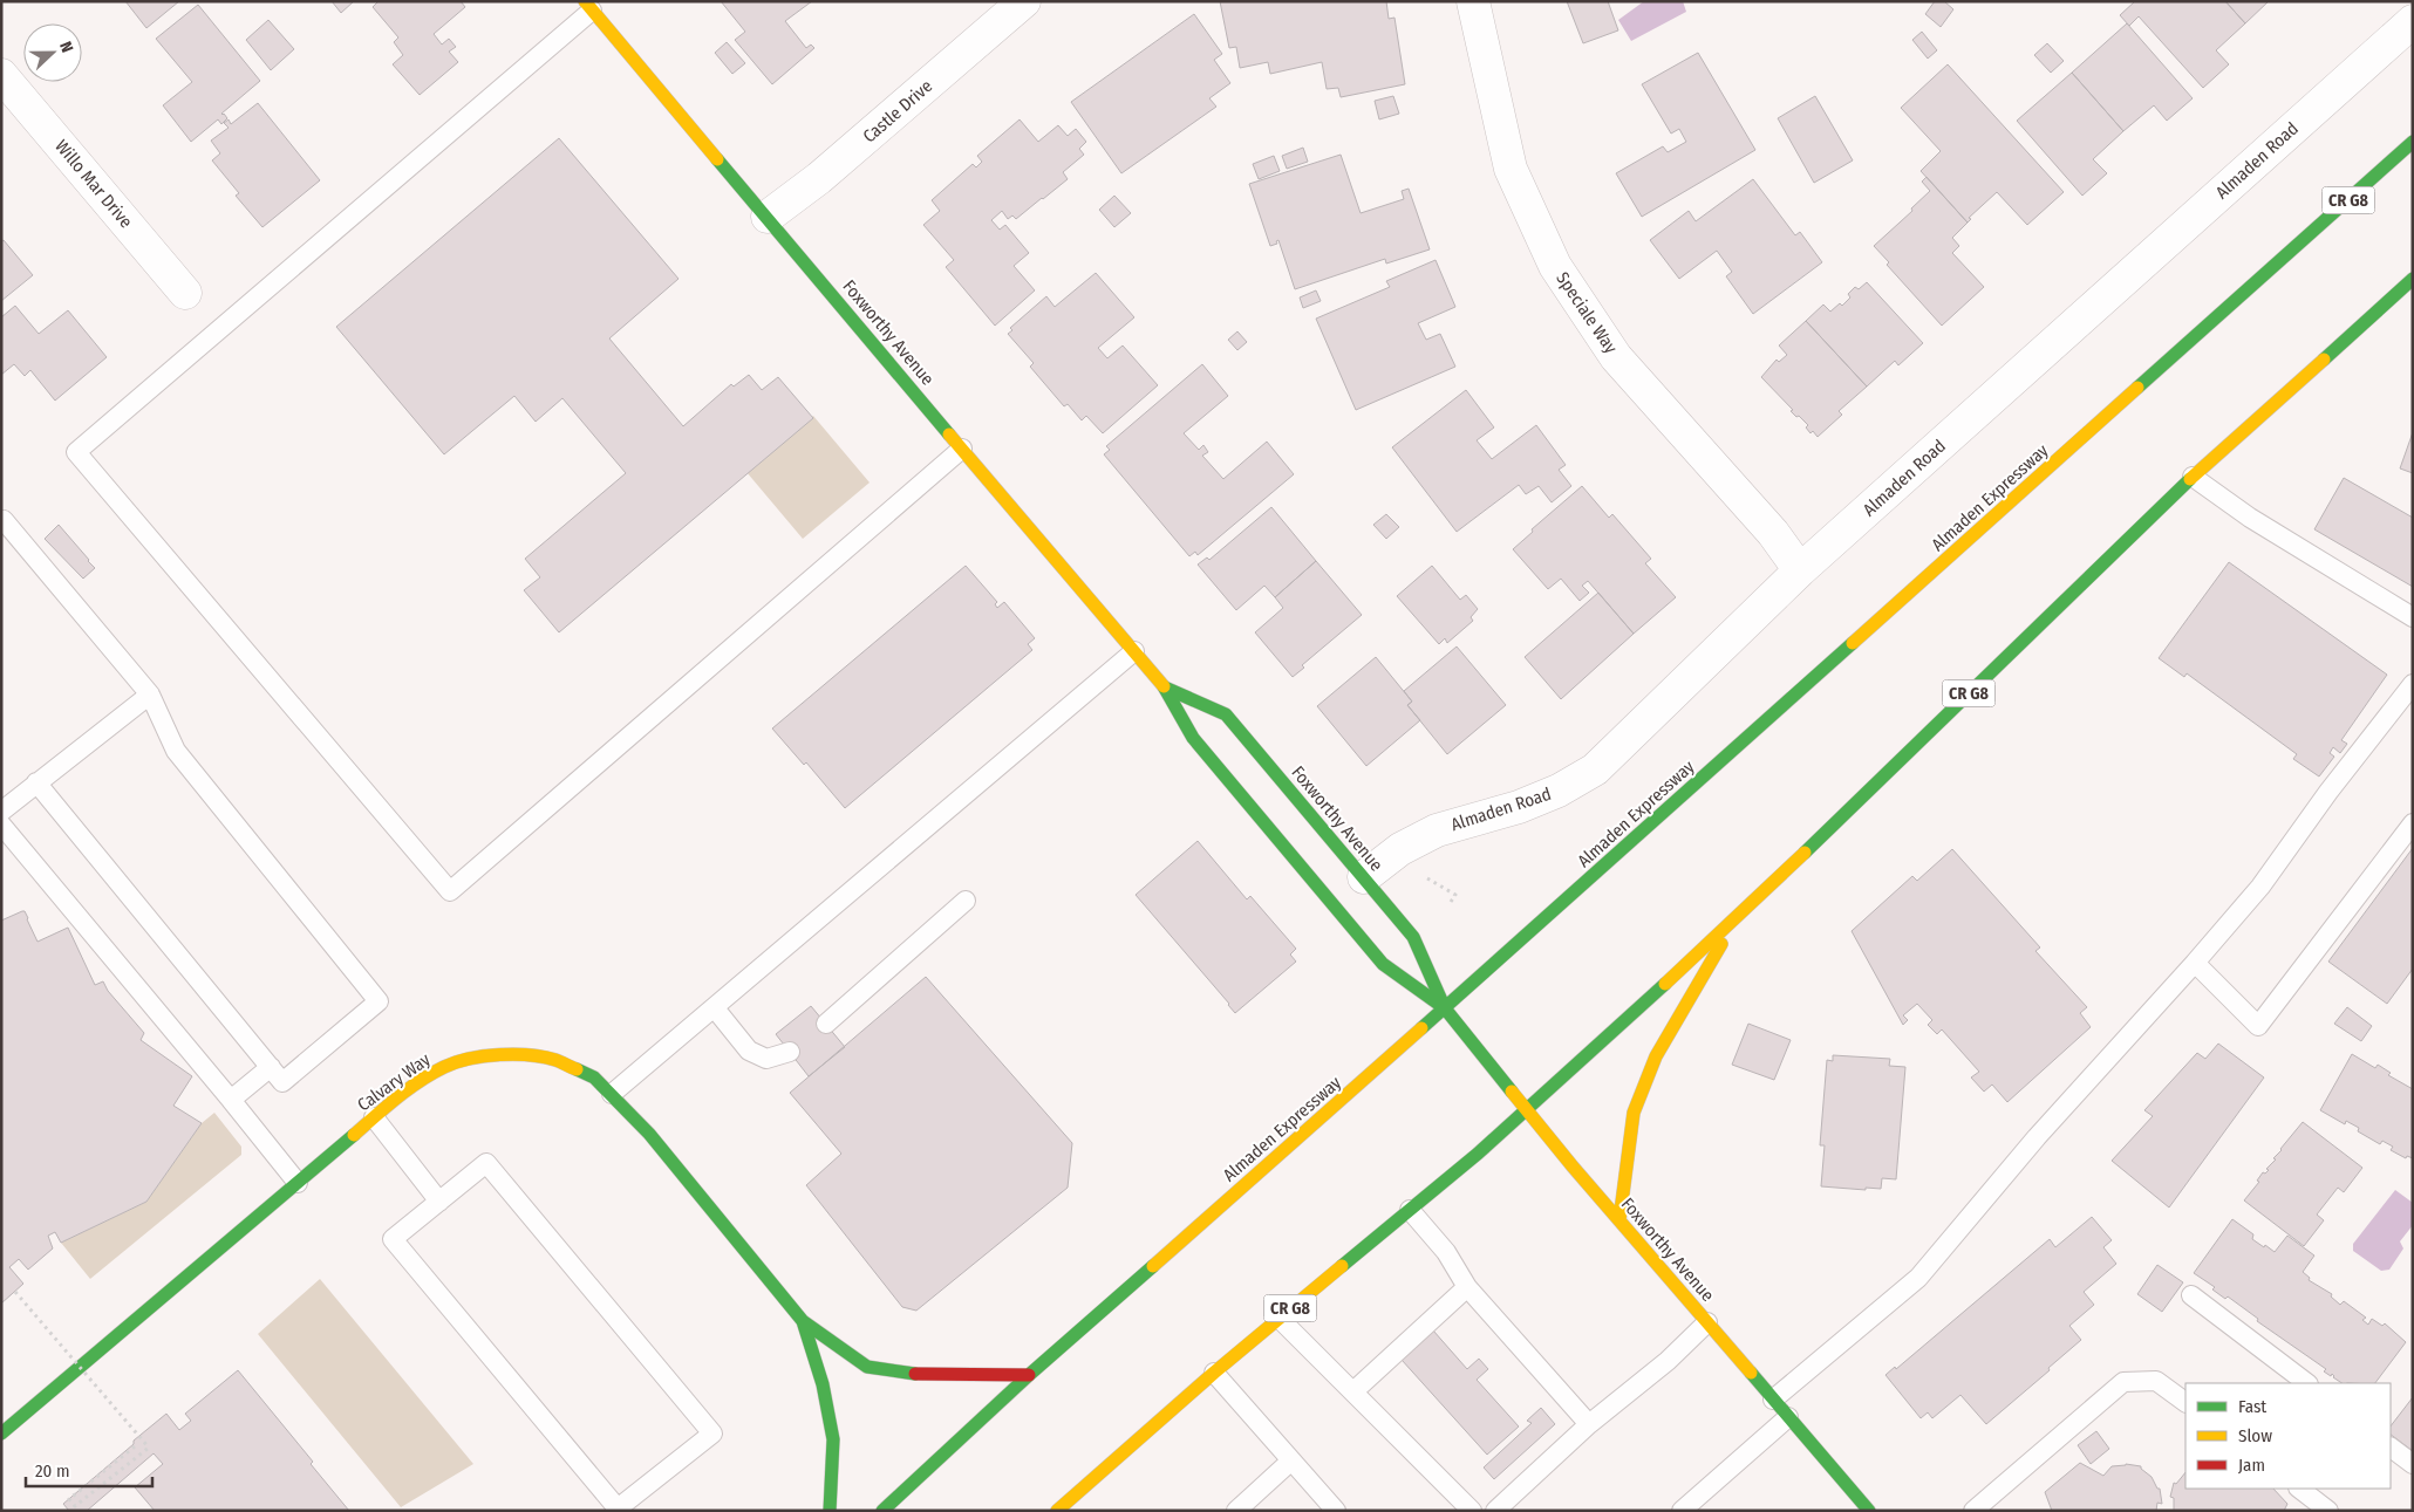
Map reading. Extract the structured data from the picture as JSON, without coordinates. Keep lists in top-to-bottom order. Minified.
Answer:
{"streets":{"main road":["CR G8","Foxworthy Avenue","Almaden Expressway","Calvary Way"],"street":["Castle Drive","Almaden Road","Willo Mar Drive","Speciale Way"]},"crossings":[["Castle Drive","Foxworthy Avenue"],["Almaden Road","Speciale Way"],["Almaden Road","Foxworthy Avenue"],["CR G8","Foxworthy Avenue"],["Foxworthy Avenue","Almaden Expressway"]],"legend":["Fast","Slow","Jam"],"scale_bar":"20 m","north":"right"}
